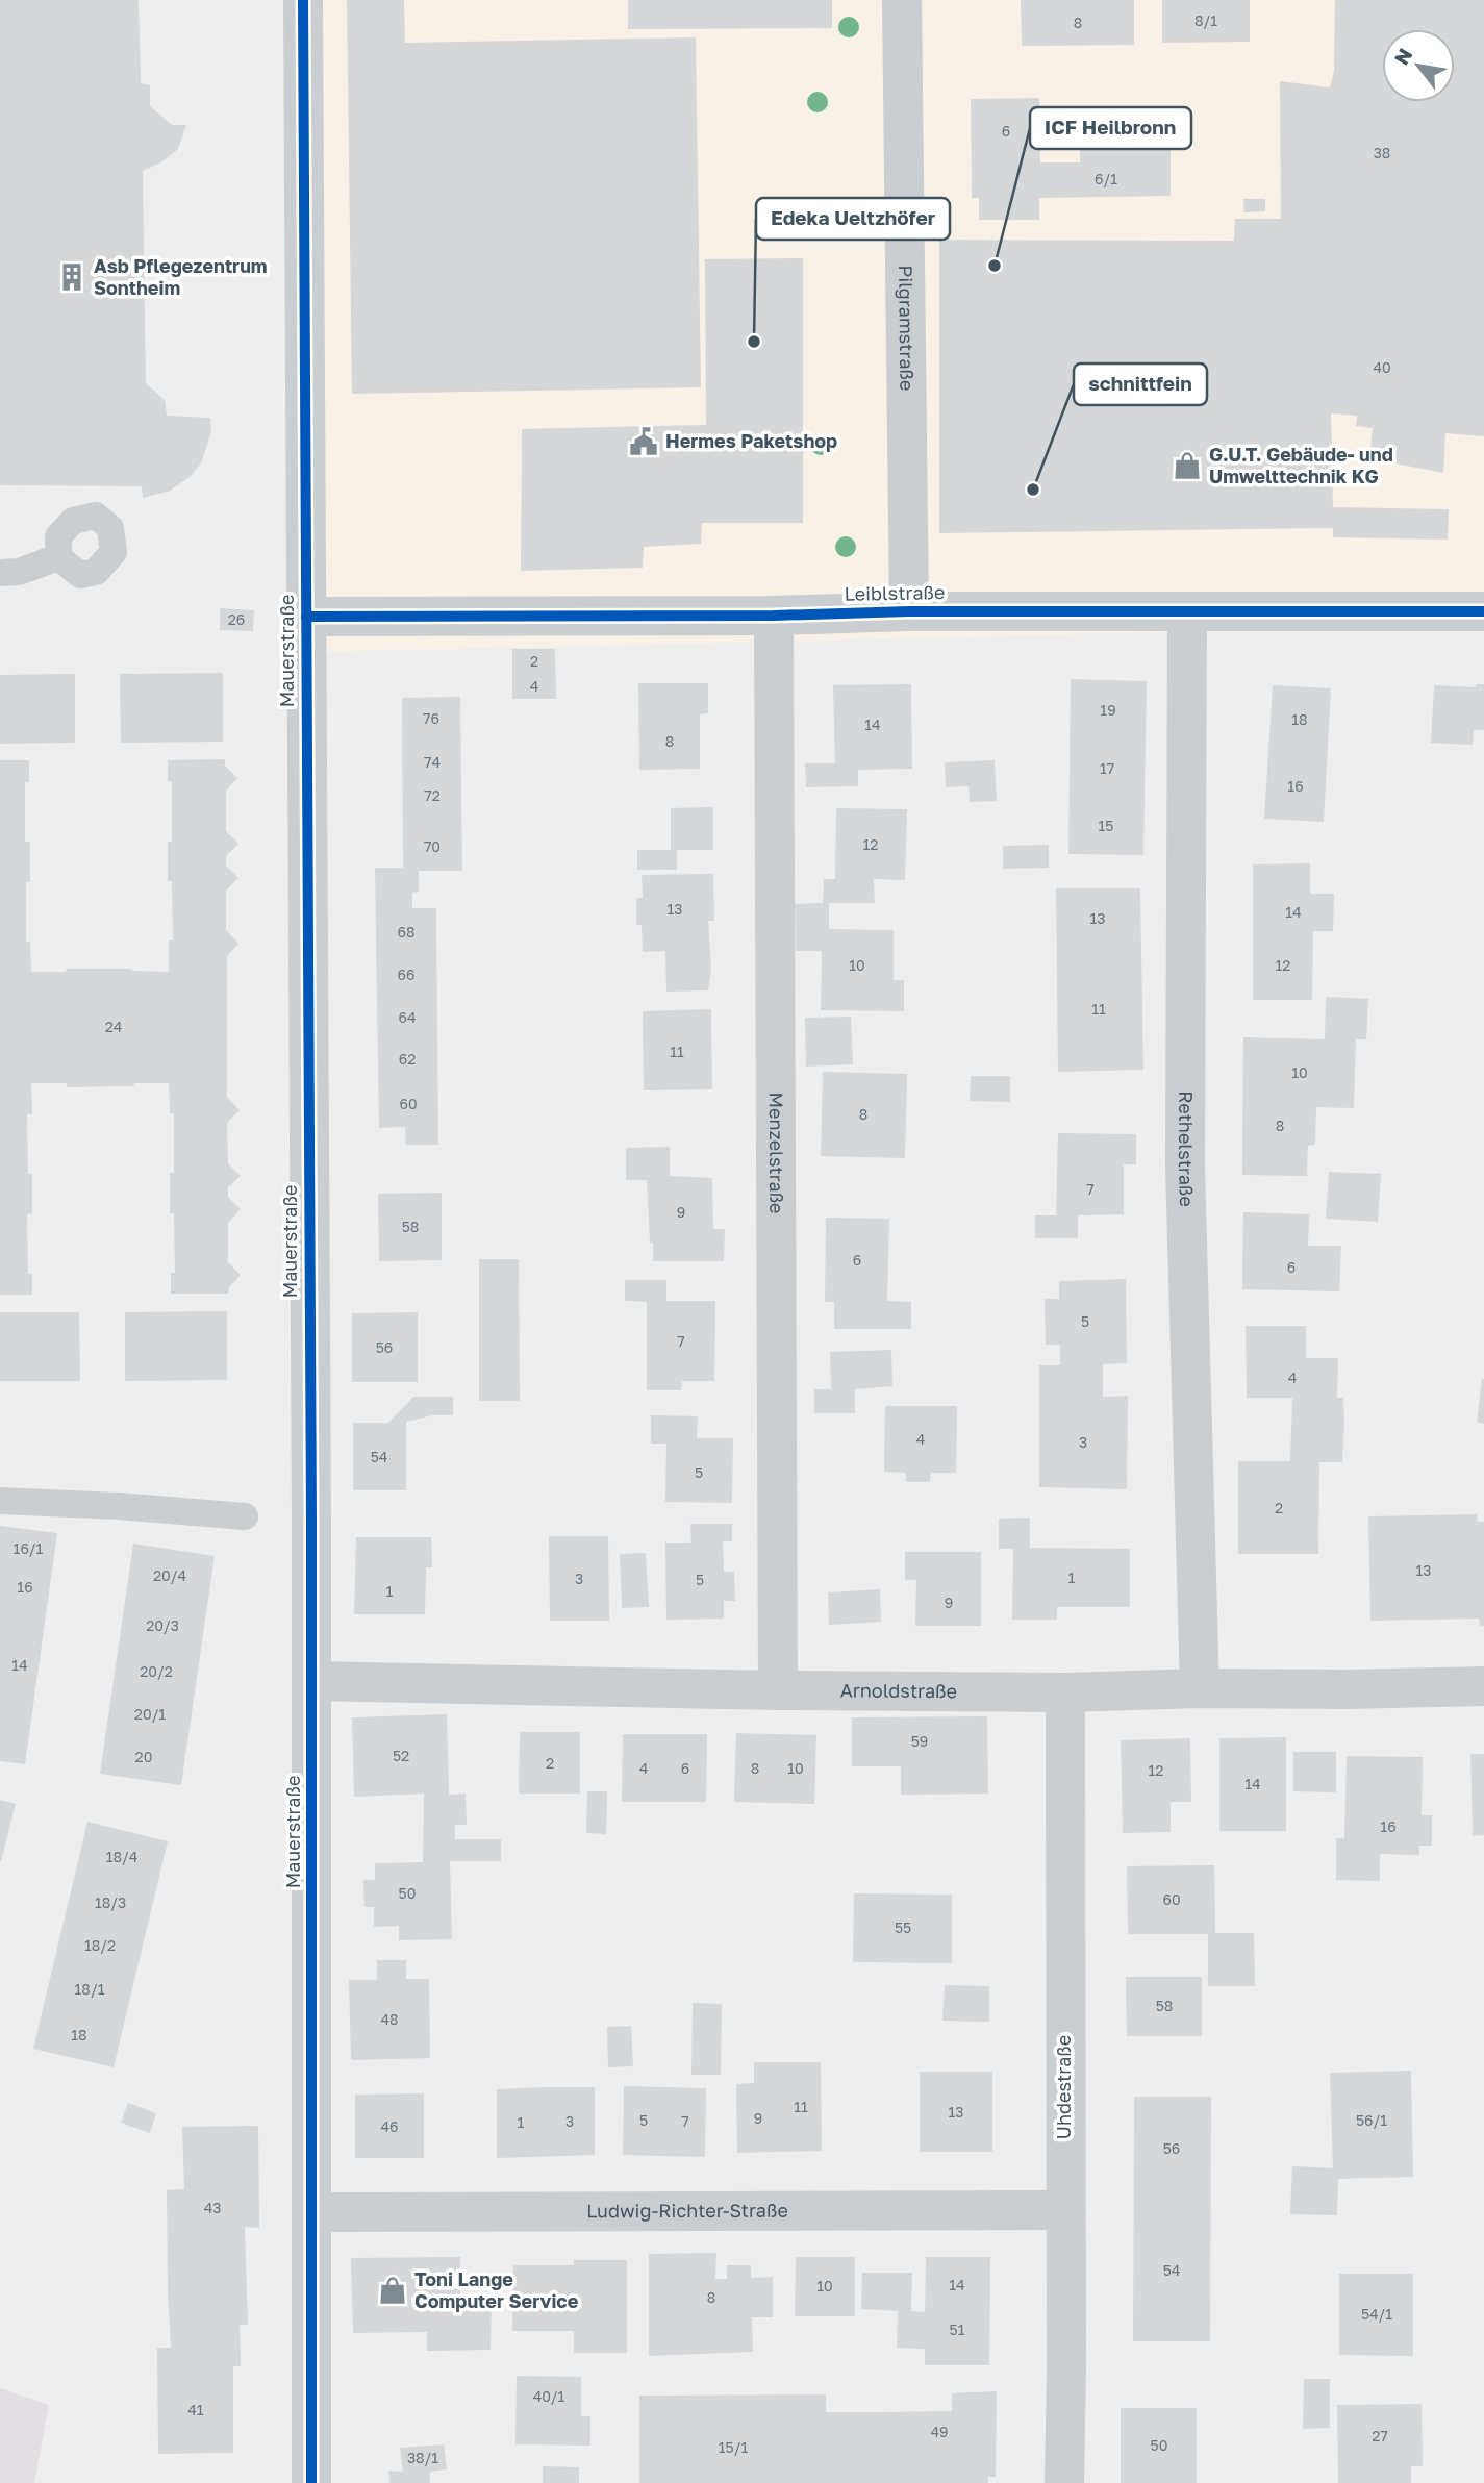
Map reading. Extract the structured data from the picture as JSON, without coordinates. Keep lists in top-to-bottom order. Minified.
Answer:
{"streets":{"street":["Pilgramstraße","Leiblstraße","Mauerstraße","Rethelstraße","Menzelstraße","Arnoldstraße","Uhdestraße","Ludwig-Richter-Straße"]},"crossings":[["Pilgramstraße","Leiblstraße"],["Leiblstraße","Mauerstraße"],["Leiblstraße","Rethelstraße"],["Leiblstraße","Menzelstraße"],["Mauerstraße","Arnoldstraße"],["Mauerstraße","Ludwig-Richter-Straße"],["Rethelstraße","Arnoldstraße"],["Menzelstraße","Arnoldstraße"],["Arnoldstraße","Uhdestraße"],["Uhdestraße","Ludwig-Richter-Straße"]],"places":{"other":["ICF Heilbronn","Edeka Ueltzhöfer","schnittfein"],"building":["Asb Pflegezentrum Sontheim"],"public building":["Hermes Paketshop"],"shop":["G.U.T. Gebäude- und Umwelttechnik KG","Toni Lange Computer Service"]},"house_numbers":["8/1","8","6","38","6/1","40","26","2","4","19","76","18","14","8","74","17","16","72","15","12","70","13","14","13","68","10","12","66","11","64","24","11","62","10","60","8","8","7","9","58","6","6","5","7","56","4","4","3","54","5","2","16/1","13","20/4","1","3","5","16","1","9","20/3","14","20/2","20/1","59","52","20","2","4","6","8","10","12","14","16","18/4","50","60","18/3","55","18/2","18/1","58","48","18","11","13","9","5","56/1","3","7","1","46","56","43","54","14","10","8","54/1","51","40/1","41","49","27","50","15/1","38/1"],"north":"top left"}
